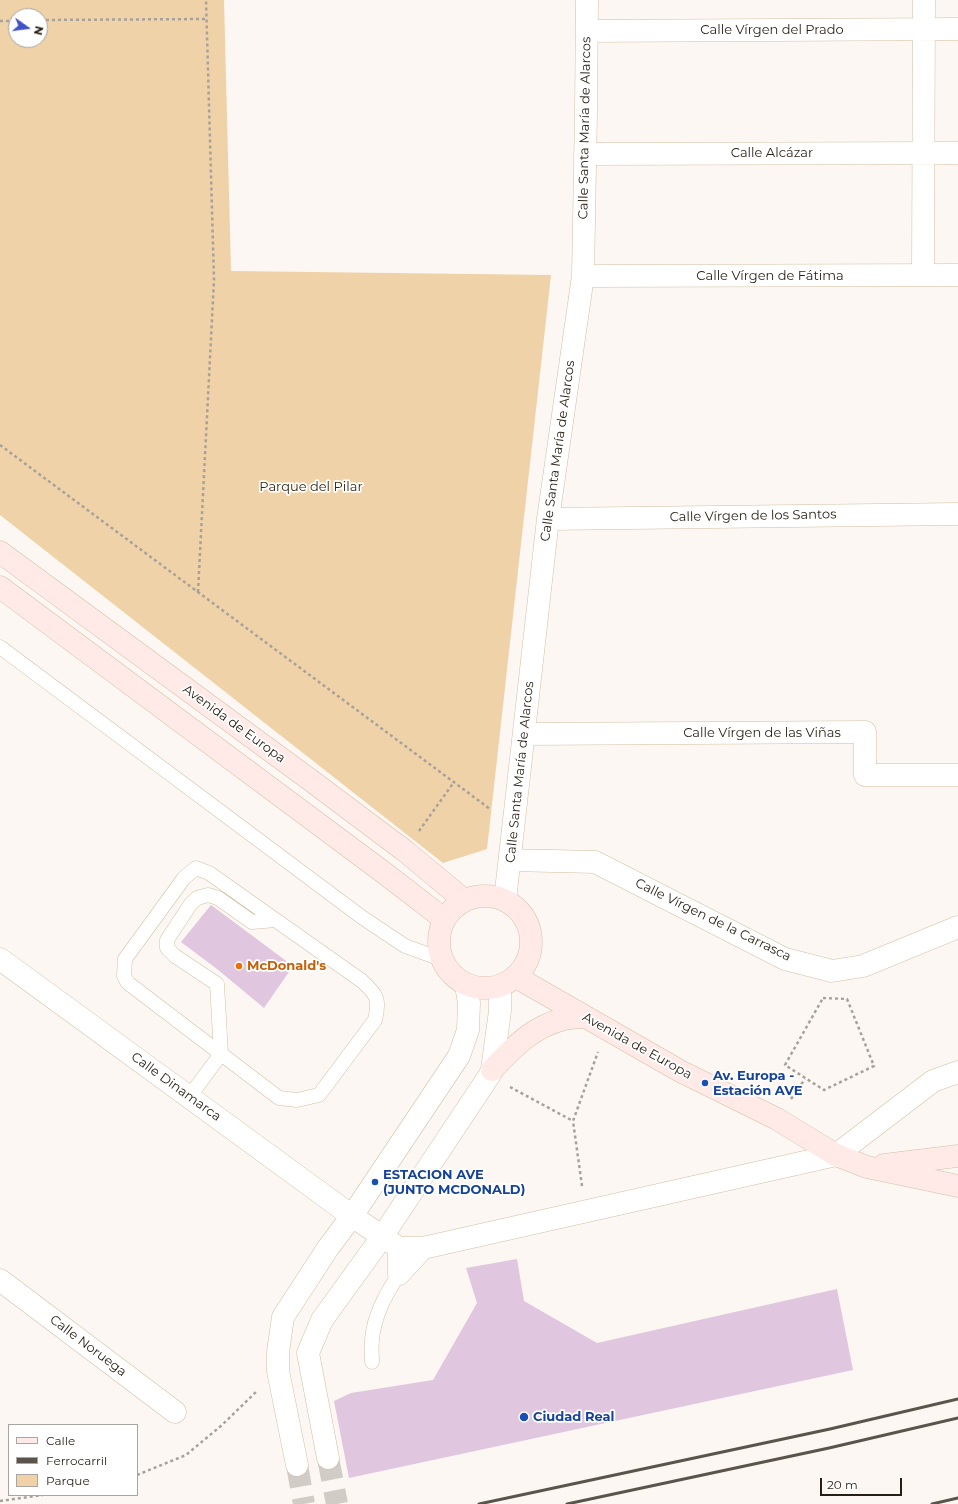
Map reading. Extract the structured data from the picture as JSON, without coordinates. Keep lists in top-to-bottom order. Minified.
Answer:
{"streets":{"main road":["Avenida de Europa"],"street":["Calle Vírgen del Prado","Calle Santa María de Alarcos","Calle Alcázar","Calle Vírgen de Fátima","Calle Vírgen de los Santos","Calle Vírgen de las Viñas","Calle Vírgen de la Carrasca","Calle Dinamarca","Calle Noruega"]},"crossings":[["Calle Vírgen del Prado","Calle Santa María de Alarcos"],["Calle Santa María de Alarcos","Calle Alcázar"],["Calle Santa María de Alarcos","Calle Vírgen de Fátima"],["Calle Santa María de Alarcos","Calle Vírgen de los Santos"],["Calle Santa María de Alarcos","Avenida de Europa"],["Calle Santa María de Alarcos","Calle Vírgen de las Viñas"],["Calle Santa María de Alarcos","Calle Vírgen de la Carrasca"]],"parks":["Parque del Pilar"],"places":["McDonald's","Av. Europa - Estación AVE","ESTACION AVE (JUNTO MCDONALD)","Ciudad Real"],"legend":["Calle","Ferrocarril","Parque"],"scale_bar":"20 m","north":"right"}
